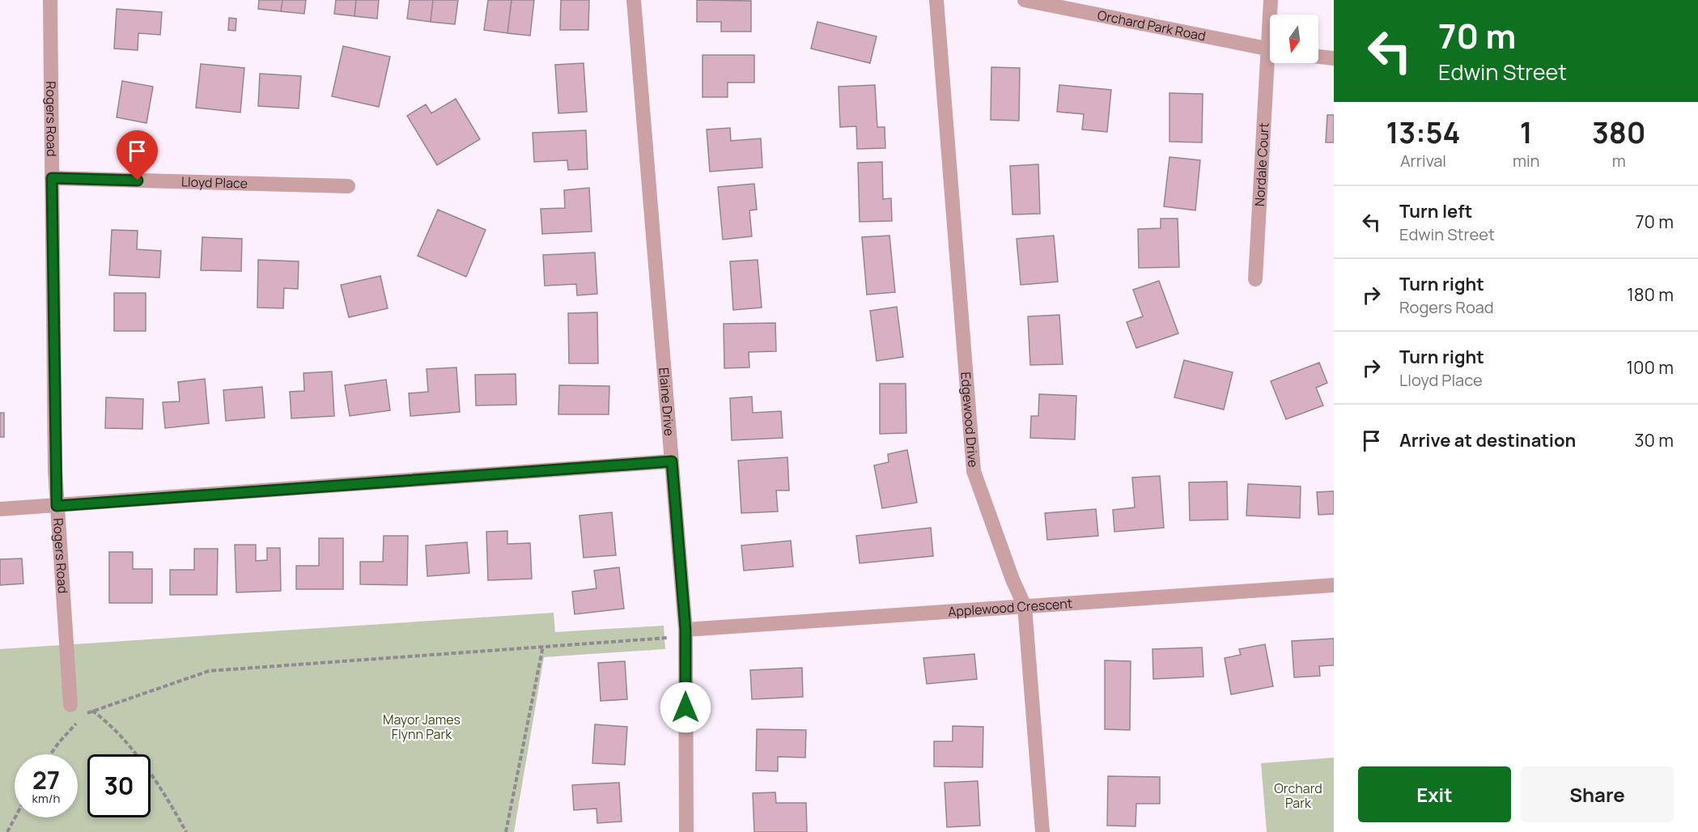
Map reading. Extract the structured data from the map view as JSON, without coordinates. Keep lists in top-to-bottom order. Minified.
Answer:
{"streets":{"street":["Orchard Park Road","Rogers Road","Nordale Court","Lloyd Place","Elaine Drive","Edgewood Drive","Applewood Crescent"]},"crossings":[["Rogers Road","Lloyd Place"],["Elaine Drive","Applewood Crescent"],["Edgewood Drive","Applewood Crescent"]],"parks":["Mayor James Flynn Park","Orchard Park"],"north":"bottom","page":{"turn":["70 m","Edwin Street"],"eta":["13:54","Arrival","1","min","380","m"],"list":[{"name":"Turn left","note":"Edwin Street","value":"70 m"},{"name":"Turn right","note":"Rogers Road","value":"180 m"},{"name":"Turn right","note":"Lloyd Place","value":"100 m"},{"name":"Arrive at destination","value":"30 m"}],"speed":"27 km/h","limit":"30","buttons":["Exit","Share"]}}
